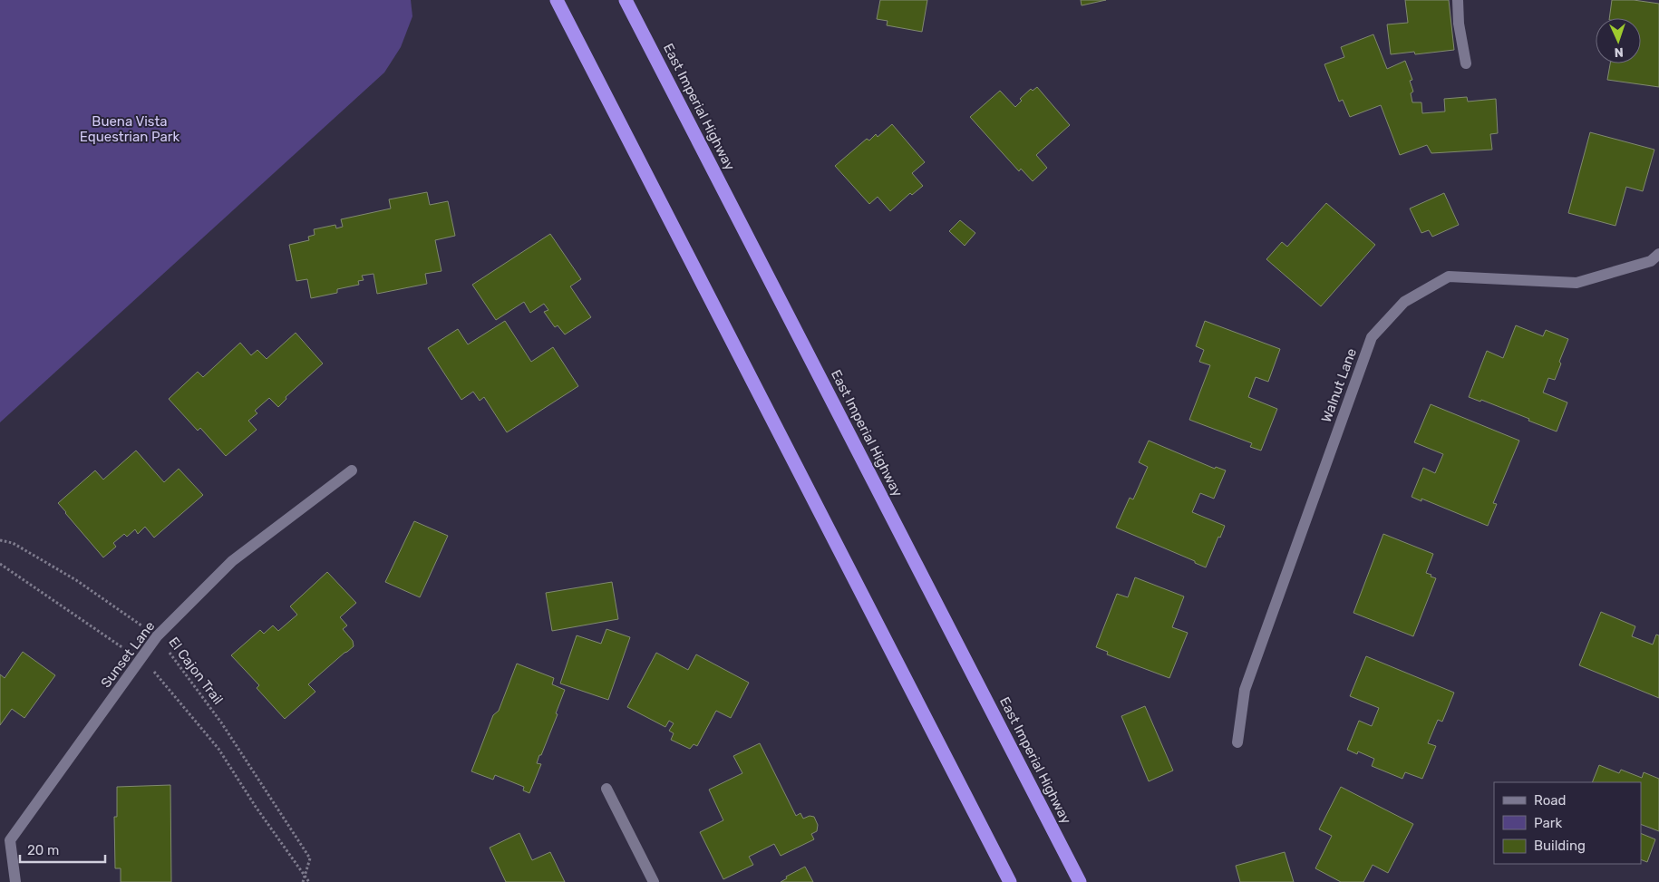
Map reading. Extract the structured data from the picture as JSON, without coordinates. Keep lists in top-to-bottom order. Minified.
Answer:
{"streets":{"highway":["East Imperial Highway"],"street":["Walnut Lane","Sunset Lane"],"path":["El Cajon Trail"]},"crossings":[["Sunset Lane","El Cajon Trail"]],"parks":["Buena Vista Equestrian Park"],"legend":["Road","Park","Building"],"scale_bar":"20 m","north":"bottom"}
